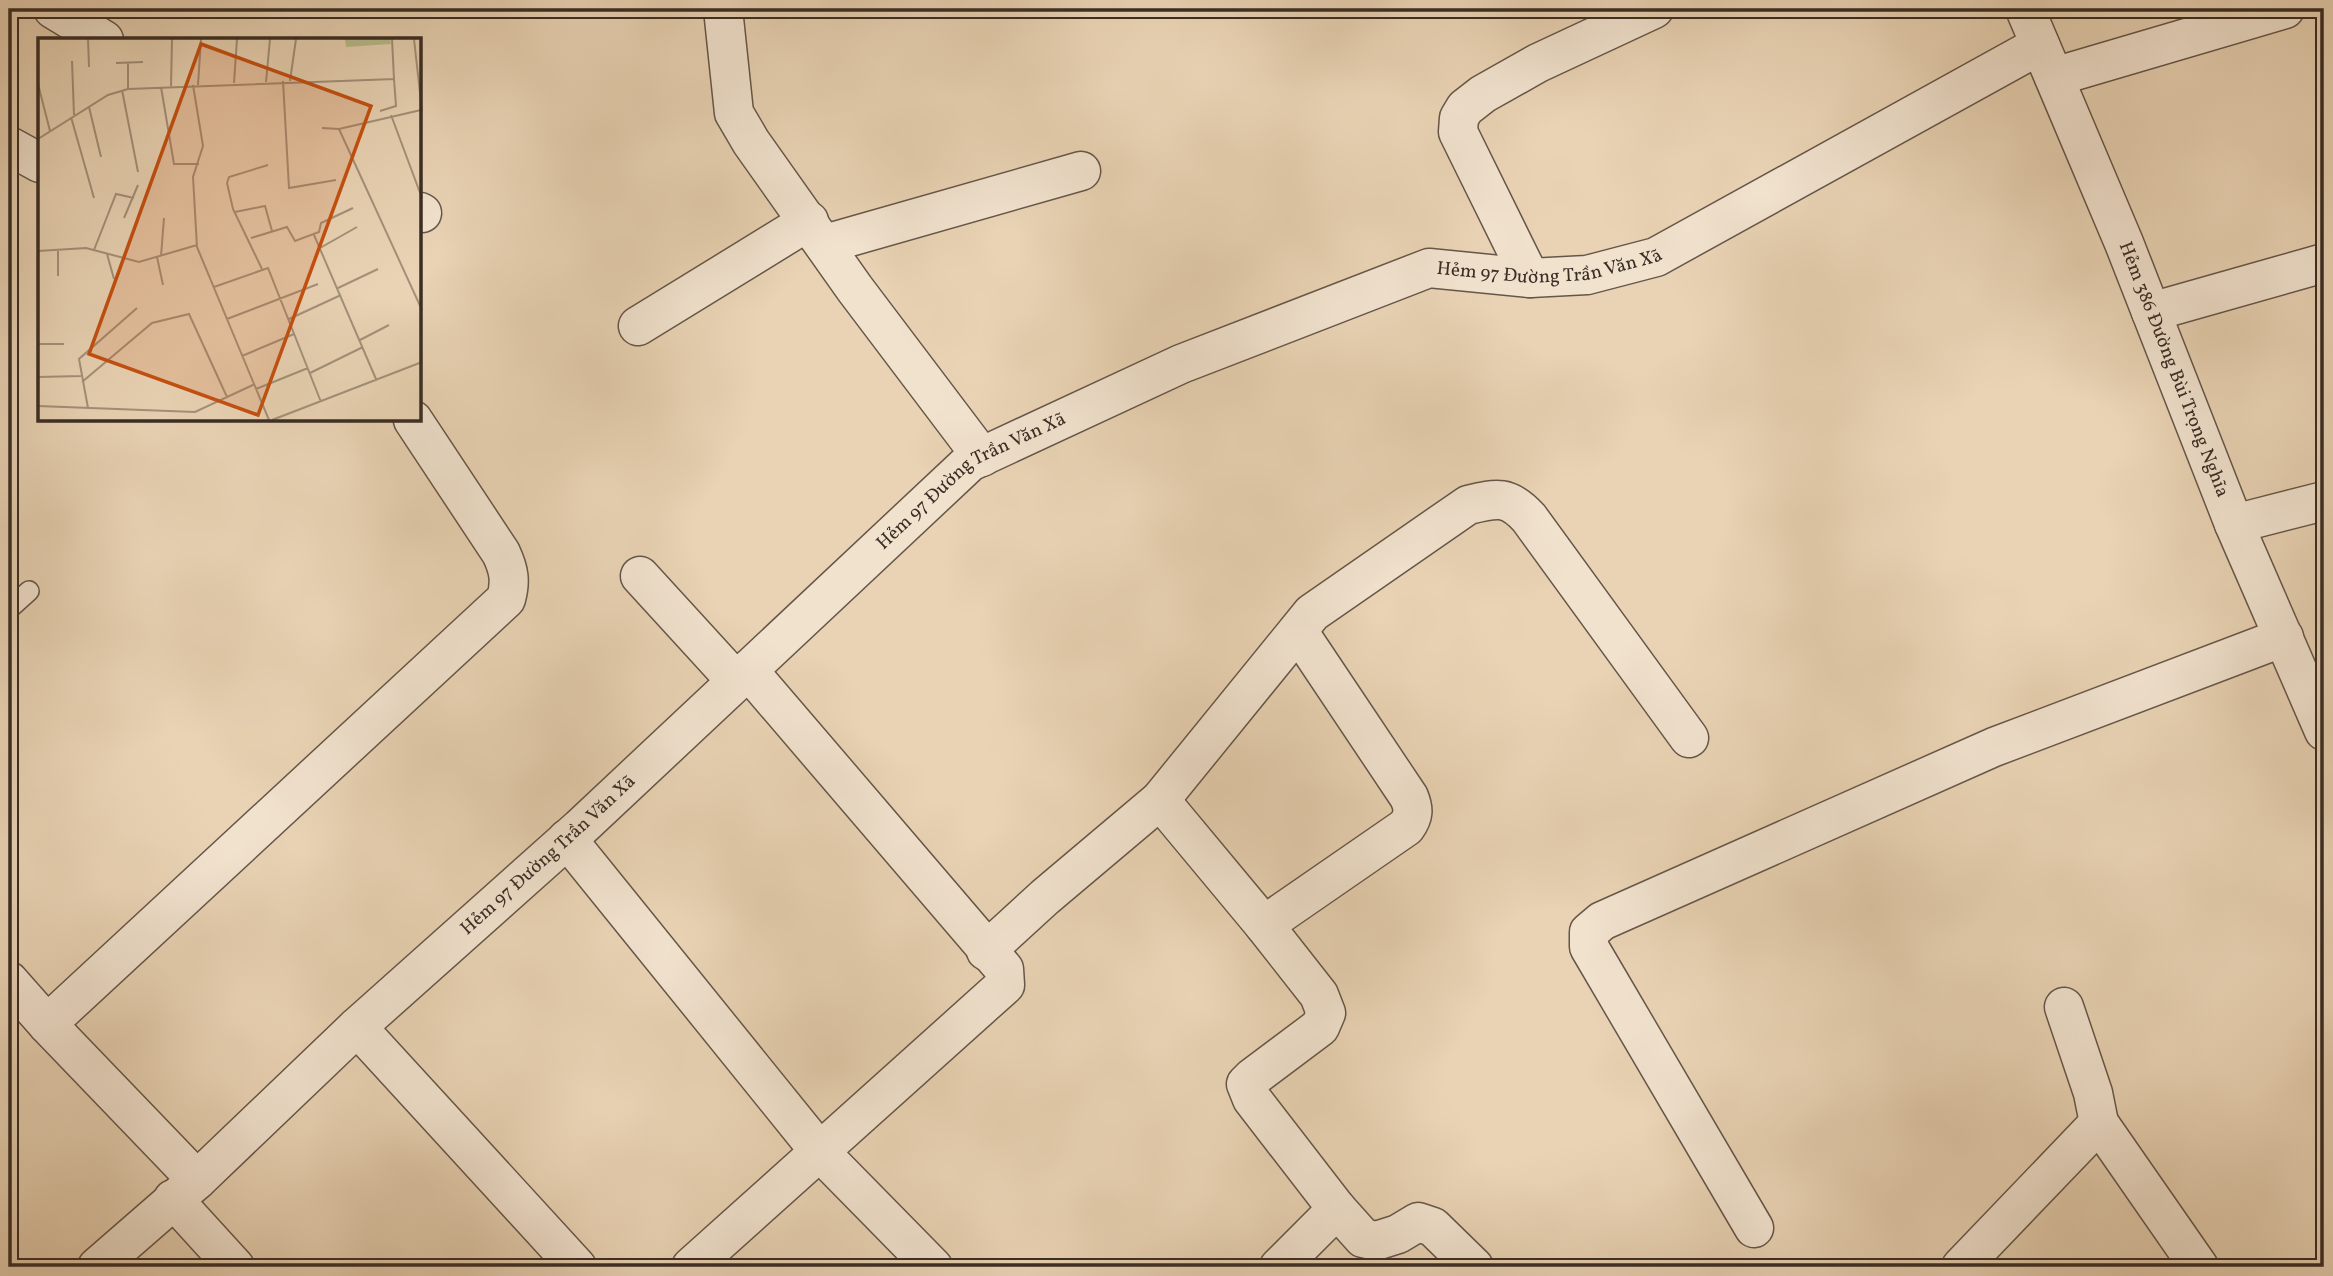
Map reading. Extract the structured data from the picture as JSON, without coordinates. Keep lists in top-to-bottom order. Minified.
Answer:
{"streets":{"street":["Hẻm 97 Đường Trần Văn Xã","Hẻm 386 Đường Bùi Trọng Nghĩa"]},"crossings":[["Hẻm 97 Đường Trần Văn Xã","Hẻm 386 Đường Bùi Trọng Nghĩa"]]}
